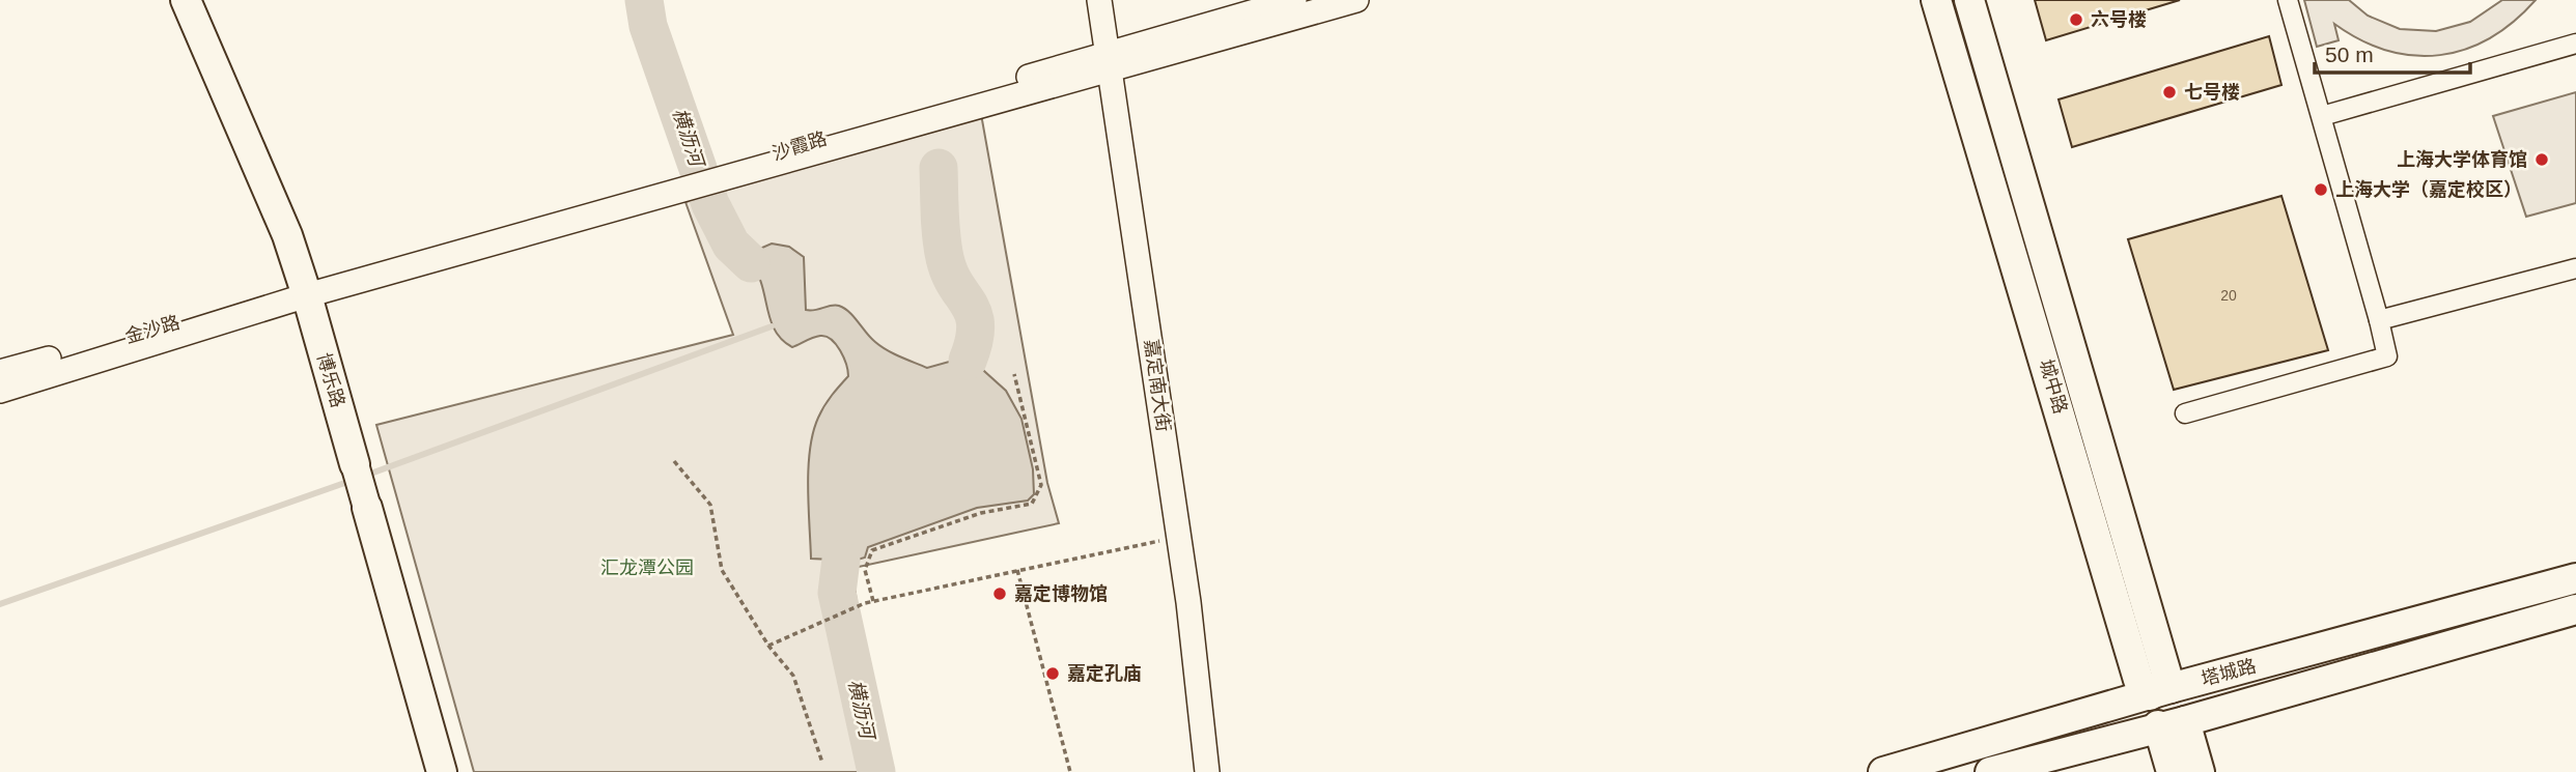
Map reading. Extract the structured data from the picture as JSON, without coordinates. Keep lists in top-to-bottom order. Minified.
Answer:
{"streets":{"main road":["博乐路","城中路","塔城路"],"street":["沙霞路","金沙路","嘉定南大街"]},"crossings":[["沙霞路","金沙路"],["沙霞路","博乐路"],["沙霞路","嘉定南大街"],["金沙路","博乐路"],["城中路","塔城路"]],"water":["横沥河"],"parks":["汇龙潭公园"],"places":["六号楼","七号楼","上海大学体育馆","上海大学（嘉定校区）","嘉定博物馆","嘉定孔庙"],"house_numbers":["20"],"scale_bar":"50 m"}
